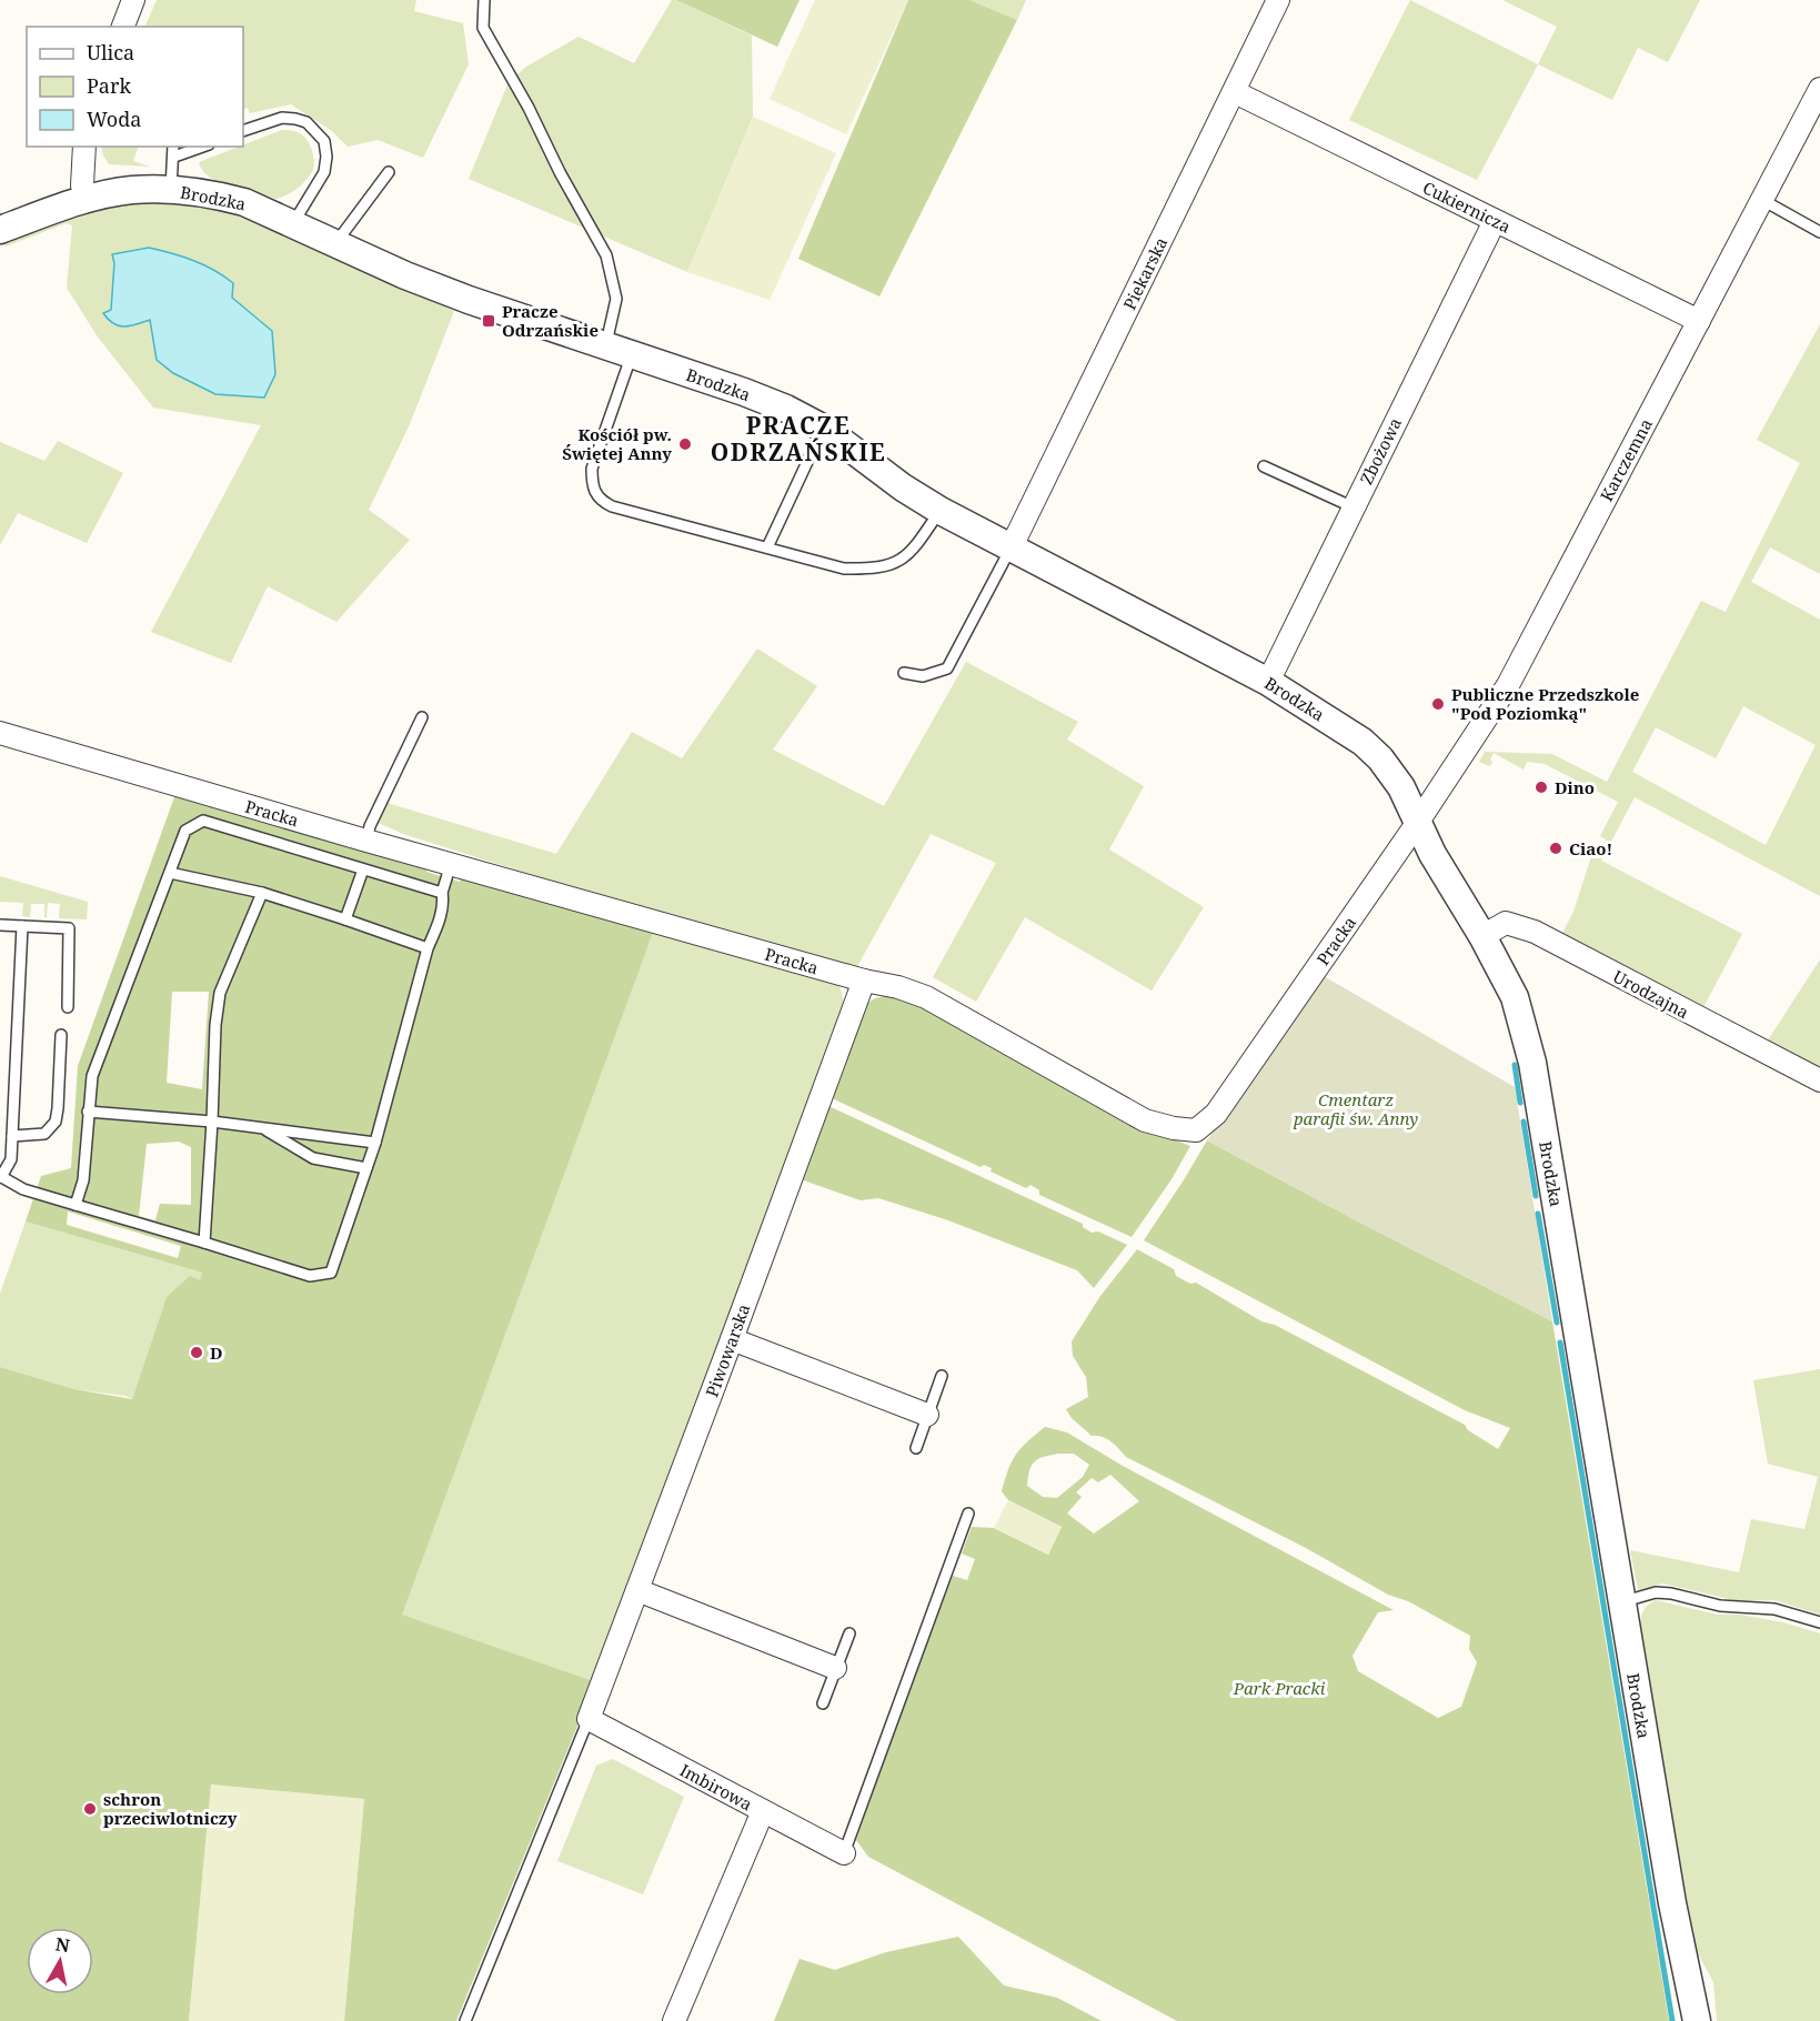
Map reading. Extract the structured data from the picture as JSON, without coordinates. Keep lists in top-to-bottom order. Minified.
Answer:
{"streets":{"street":["Brodzka","Cukiernicza","Piekarska","Zbożowa","Karczemna","Pracka","Urodzajna","Piwowarska","Imbirowa"]},"crossings":[["Brodzka","Piekarska"],["Brodzka","Zbożowa"],["Brodzka","Karczemna"],["Brodzka","Pracka"],["Brodzka","Urodzajna"],["Cukiernicza","Piekarska"],["Cukiernicza","Zbożowa"],["Cukiernicza","Karczemna"],["Karczemna","Pracka"],["Pracka","Piwowarska"],["Piwowarska","Imbirowa"]],"districts":["PRACZE ODRZAŃSKIE"],"parks":["Cmentarz parafii św. Anny","Park Pracki"],"places":{"transit":["Pracze Odrzańskie"],"other":["Kościół pw. Świętej Anny","Publiczne Przedszkole \"Pod Poziomką\"","Dino","Ciao!","D","schron przeciwlotniczy"]},"legend":["Ulica","Park","Woda"],"north":"top"}
